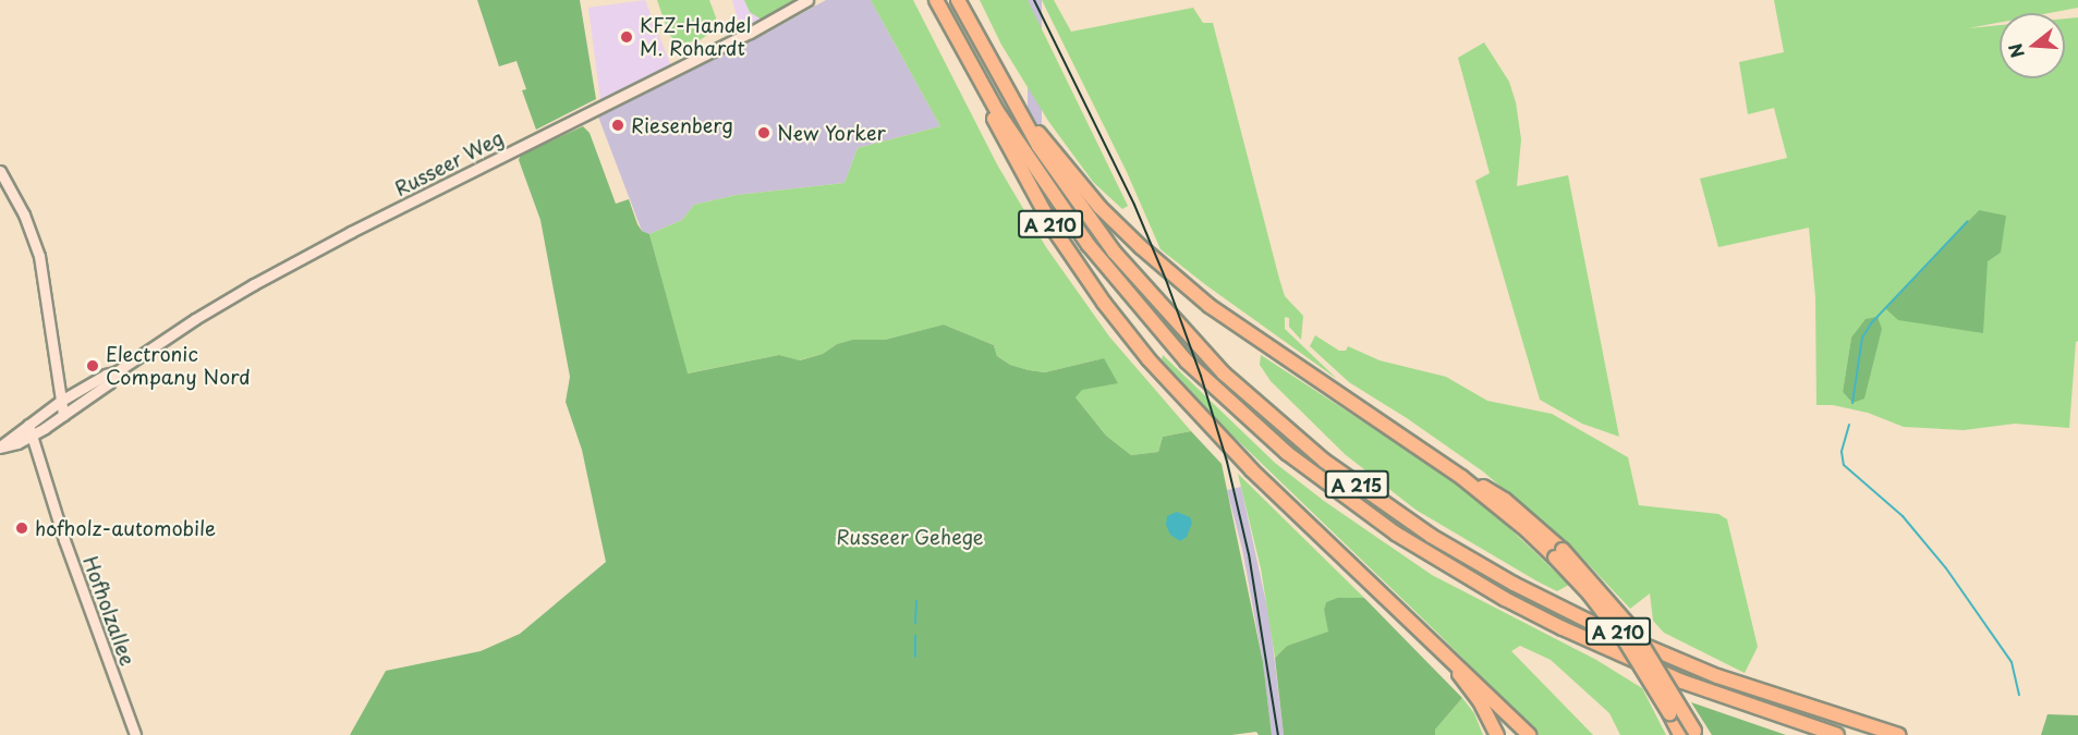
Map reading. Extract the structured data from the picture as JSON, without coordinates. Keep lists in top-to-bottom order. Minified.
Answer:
{"streets":{"highway":["A 210","A 215"],"street":["Russeer Weg","Hofholzallee"]},"crossings":[["Russeer Weg","Hofholzallee"],["A 210","A 215"]],"parks":["Russeer Gehege"],"places":["KFZ-Handel M. Rohardt","Riesenberg","New Yorker","Electronic Company Nord","hofholz-automobile"],"north":"left"}
